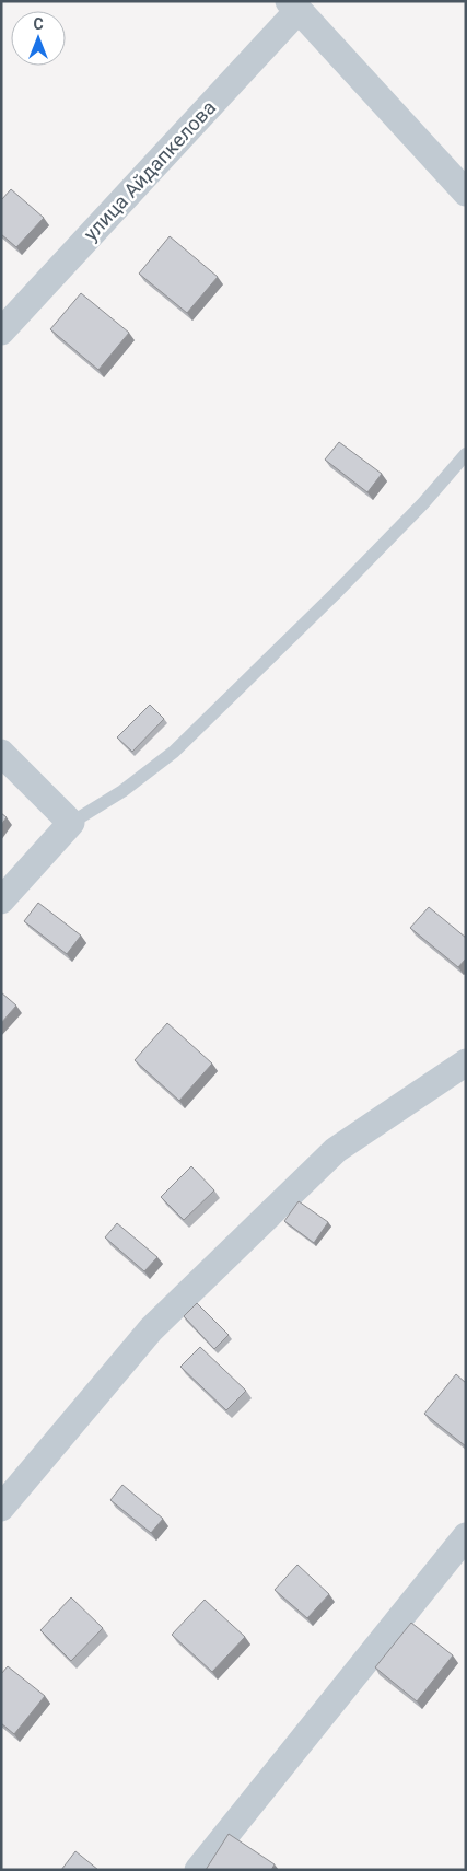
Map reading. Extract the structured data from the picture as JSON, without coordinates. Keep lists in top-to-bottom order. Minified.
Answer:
{"streets":{"street":["улица Айдапкелова"]},"north":"top"}
